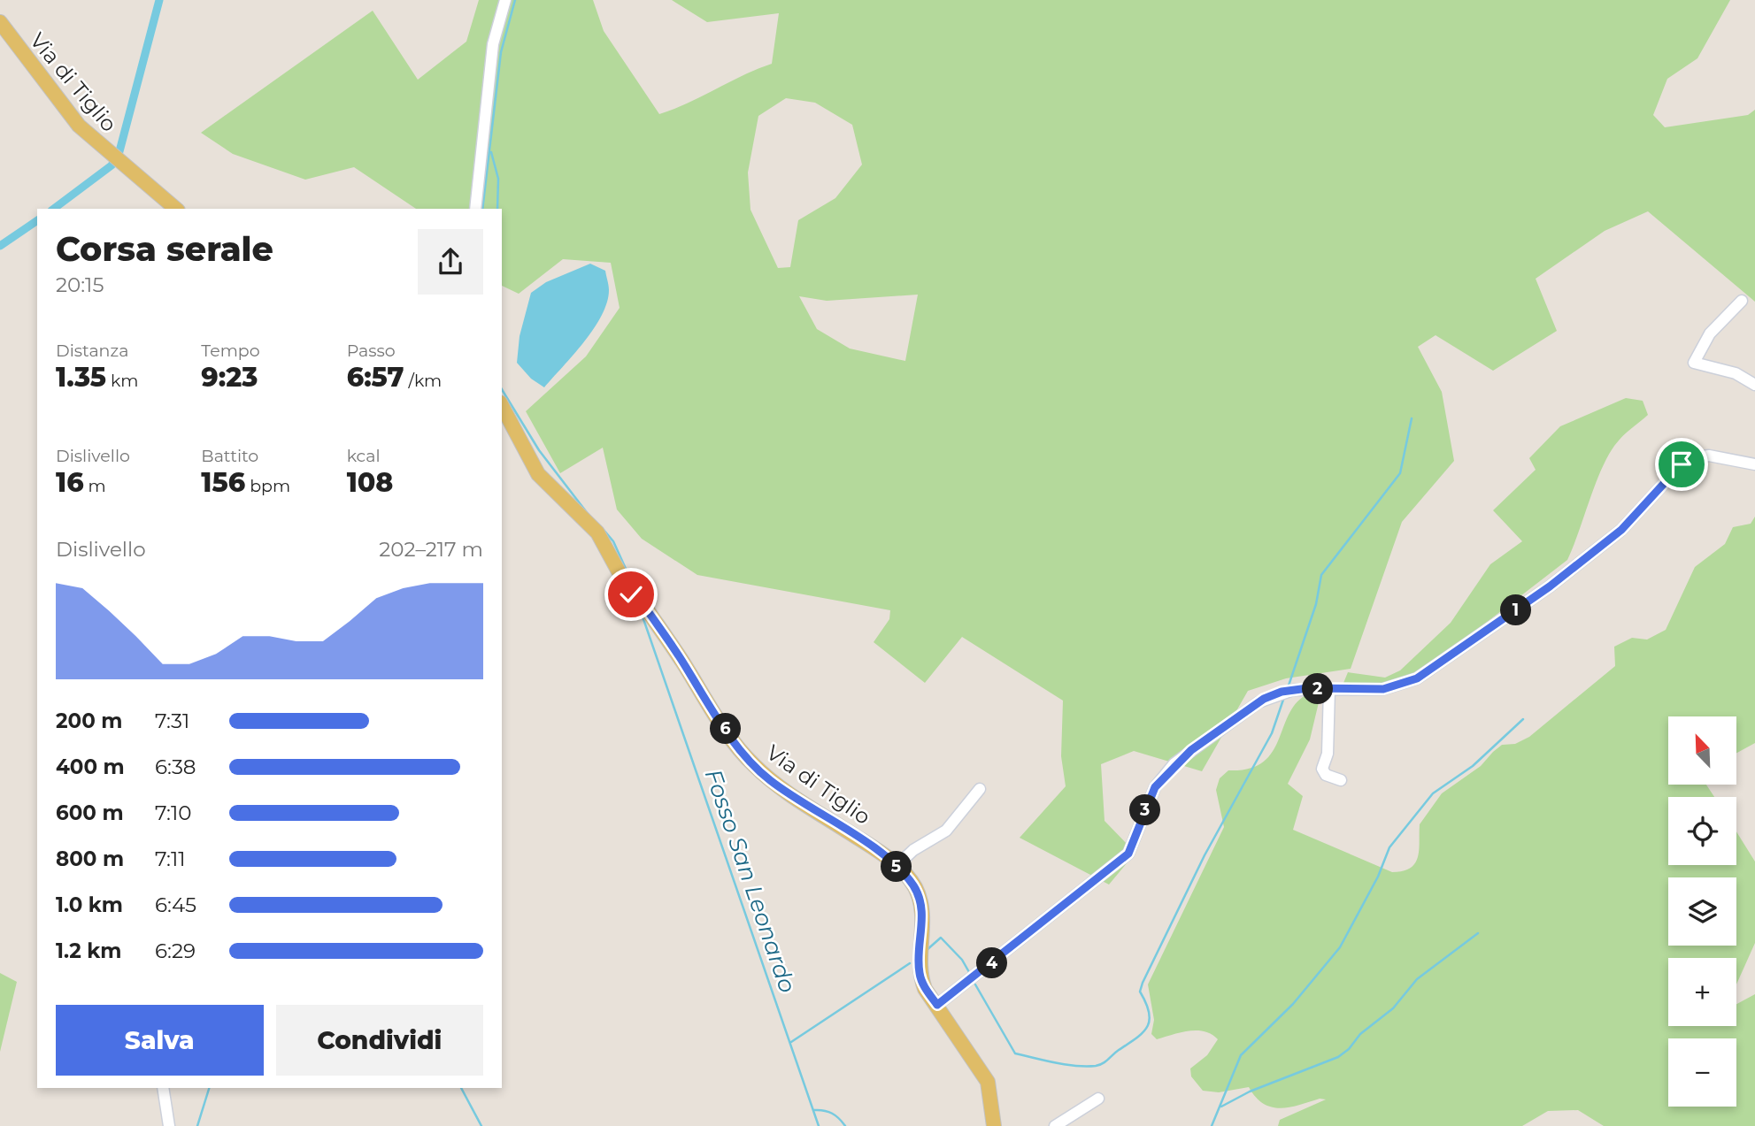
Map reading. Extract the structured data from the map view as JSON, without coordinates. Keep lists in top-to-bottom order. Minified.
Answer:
{"streets":{"main road":["Via di Tiglio"]},"water":["Fosso San Leonardo"],"north":"top left","page":{"heading":["Corsa serale","20:15"],"stats":[["Distanza","1.35 km"],["Tempo","9:23"],["Passo","6:57 /km"],["Dislivello","16 m"],["Battito","156 bpm"],["kcal","108"]],"chart":["Dislivello","202–217 m"],"pins":["1","2","6","3","5","4"],"list":[{"name":"200 m","note":"7:31"},{"name":"400 m","note":"6:38"},{"name":"600 m","note":"7:10"},{"name":"800 m","note":"7:11"},{"name":"1.0 km","note":"6:45"},{"name":"1.2 km","note":"6:29"}],"map_buttons":["+","−"],"buttons":["Salva","Condividi"]}}
